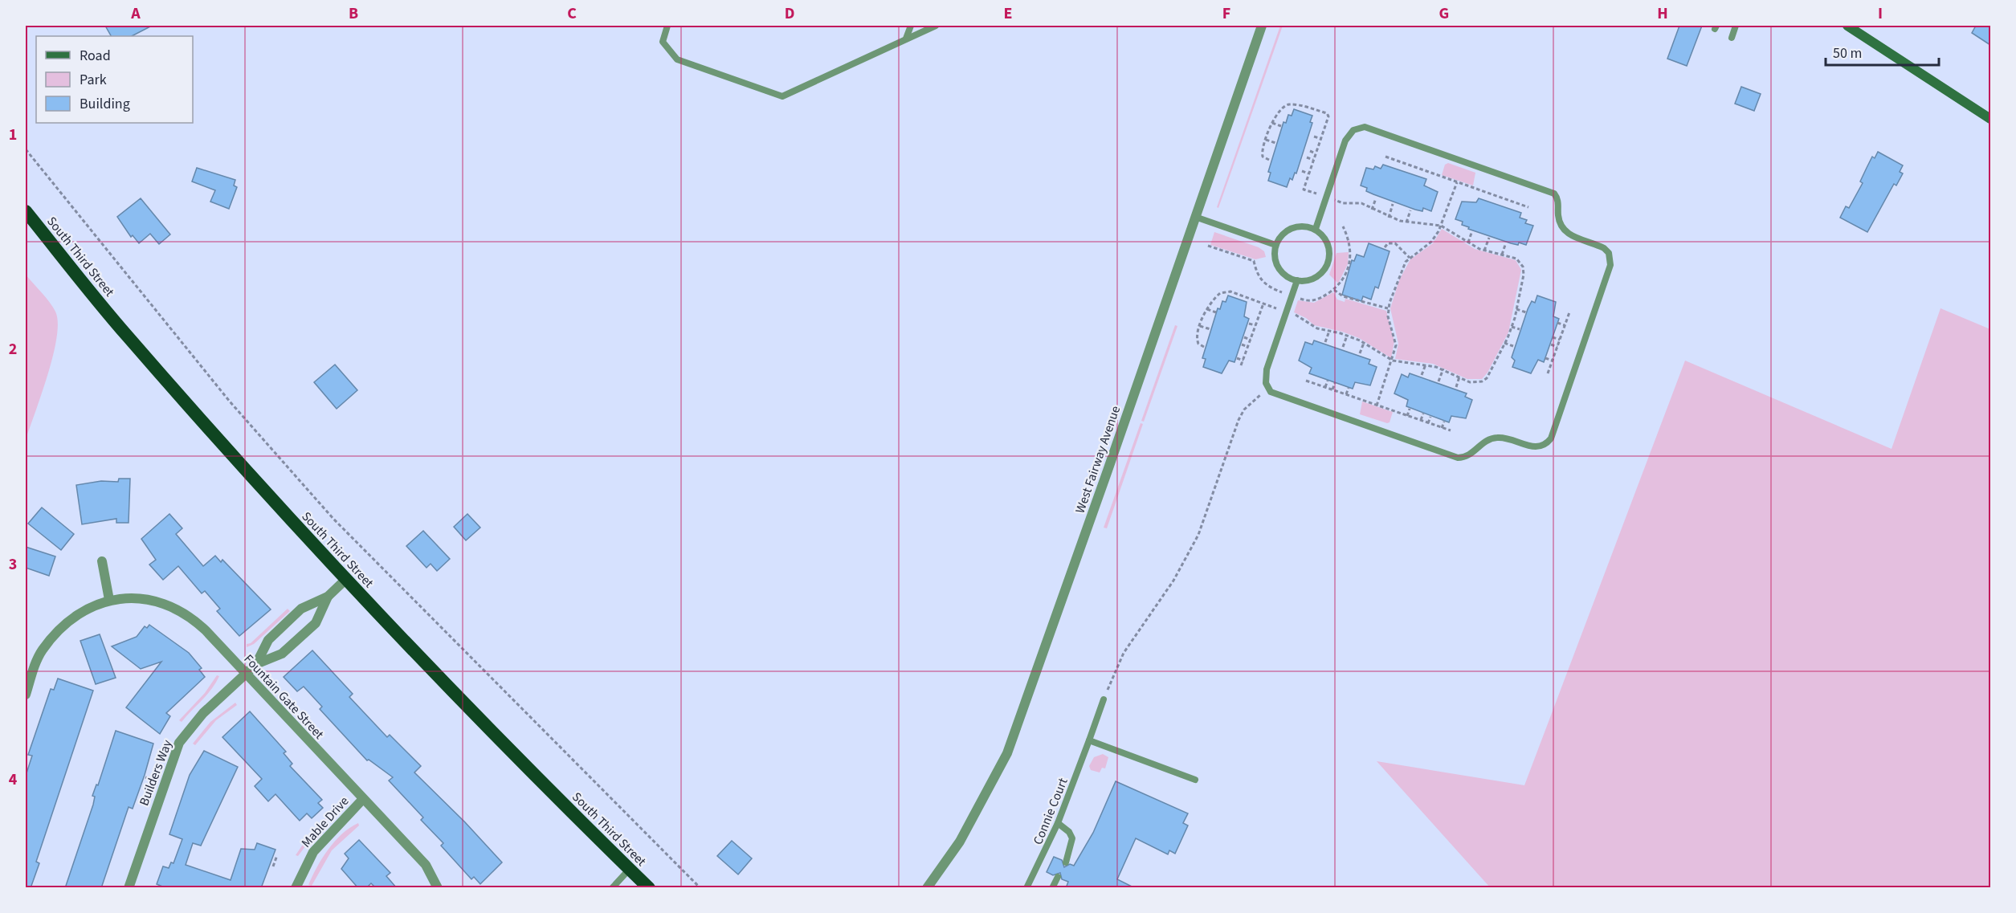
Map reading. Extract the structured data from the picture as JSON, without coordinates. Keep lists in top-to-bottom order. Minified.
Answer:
{"streets":{"highway":["South Third Street"],"street":["West Fairway Avenue","Fountain Gate Street","Builders Way","Mable Drive"],"lane":["Connie Court"]},"crossings":[["South Third Street","Builders Way"],["Fountain Gate Street","Builders Way"],["Fountain Gate Street","Mable Drive"]],"legend":["Road","Park","Building"],"scale_bar":"50 m","grid":{"columns":["A","B","C","D","E","F","G","H","I"],"rows":["1","2","3","4"]}}
